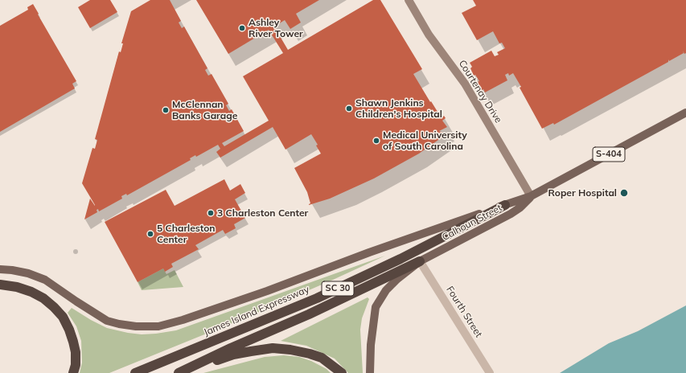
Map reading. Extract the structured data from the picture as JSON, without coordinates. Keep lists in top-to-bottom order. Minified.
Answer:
{"streets":{"highway":["SC 30","James Island Expressway"],"main road":["S-404","Calhoun Street"],"street":["Courtenay Drive","Fourth Street"]},"crossings":[["Courtenay Drive","Calhoun Street"],["Calhoun Street","SC 30"],["Calhoun Street","James Island Expressway"],["Calhoun Street","Fourth Street"],["SC 30","Fourth Street"]],"places":["Ashley River Tower","Shawn Jenkins Children's Hospital","McClennan Banks Garage","Medical University of South Carolina","Roper Hospital","3 Charleston Center","5 Charleston Center"]}
